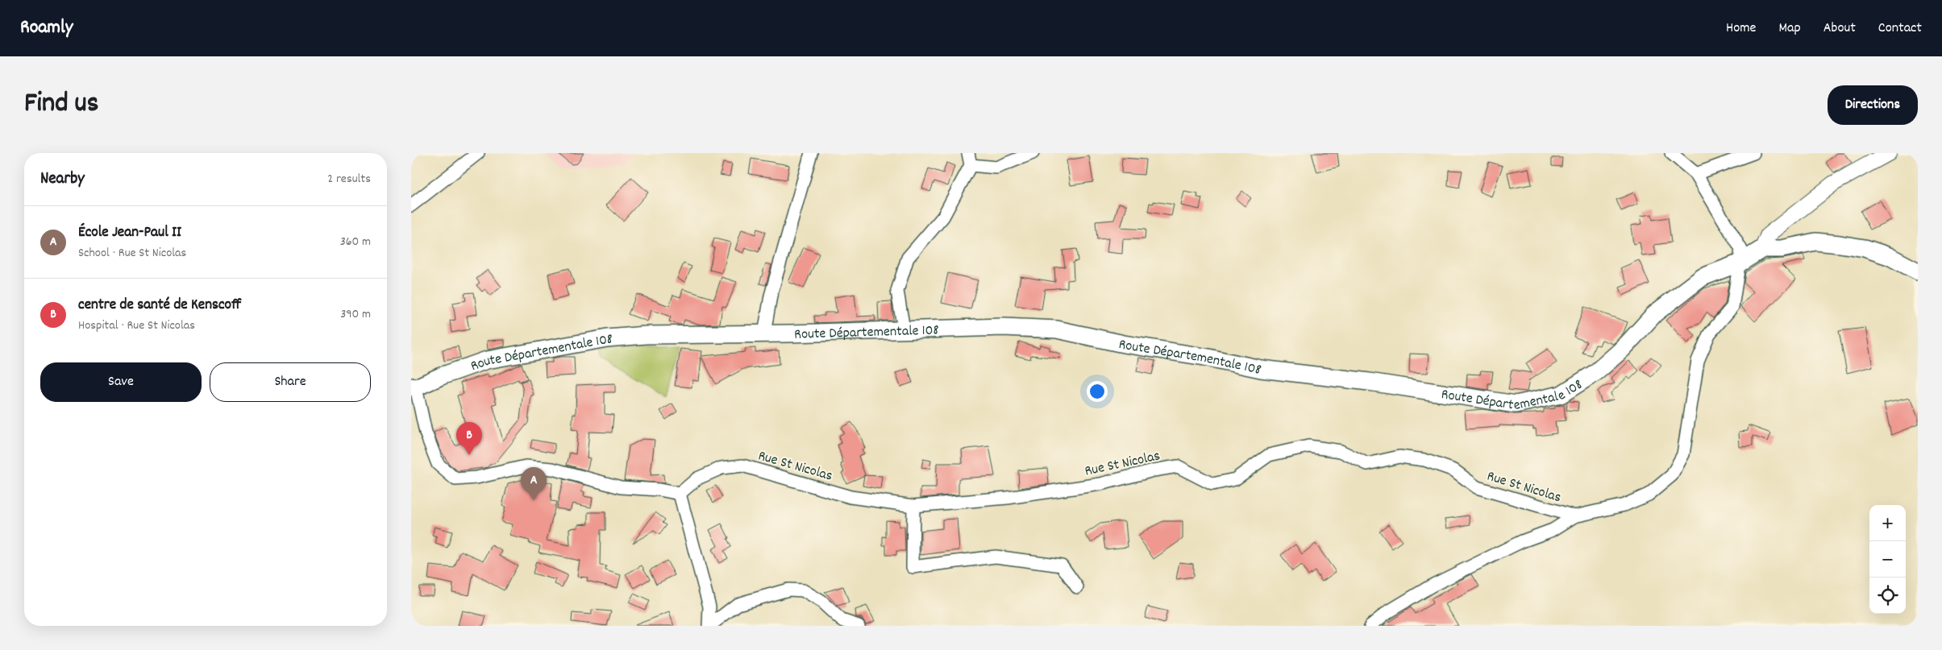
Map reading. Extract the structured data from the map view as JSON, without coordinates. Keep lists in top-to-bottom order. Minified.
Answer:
{"streets":{"main road":["Route Départementale 108"],"street":["Rue St Nicolas"]},"crossings":[["Route Départementale 108","Rue St Nicolas"]],"page":{"header":"Roamly","nav":["Home","Map","About","Contact"],"title":"Find us","buttons":["Directions",["Save","Share"]],"heading":["Nearby","2 results"],"list":[{"mark":"A","name":"École Jean-Paul II","note":"School · Rue St Nicolas","value":"360 m"},{"mark":"B","name":"centre de santé de Kenscoff","note":"Hospital · Rue St Nicolas","value":"390 m"}],"pins":["B","A"],"map_buttons":["+","−"]}}
